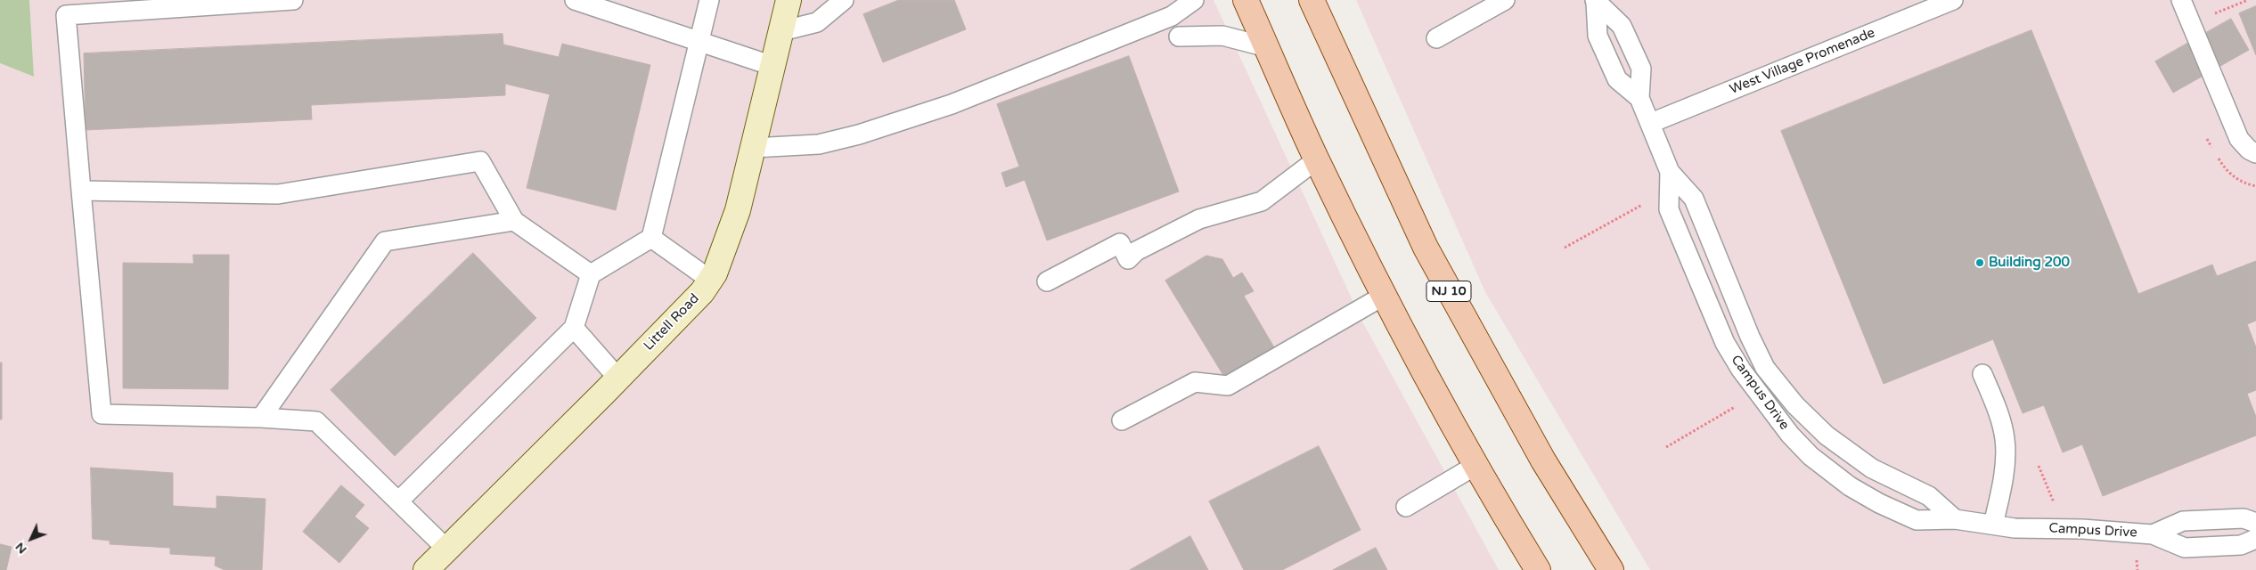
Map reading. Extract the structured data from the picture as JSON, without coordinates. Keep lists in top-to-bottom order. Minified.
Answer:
{"streets":{"main road":["NJ 10"],"street":["Littell Road"],"lane":["West Village Promenade","Campus Drive"]},"crossings":[["West Village Promenade","Campus Drive"]],"places":["Building 200"],"north":"bottom left"}
